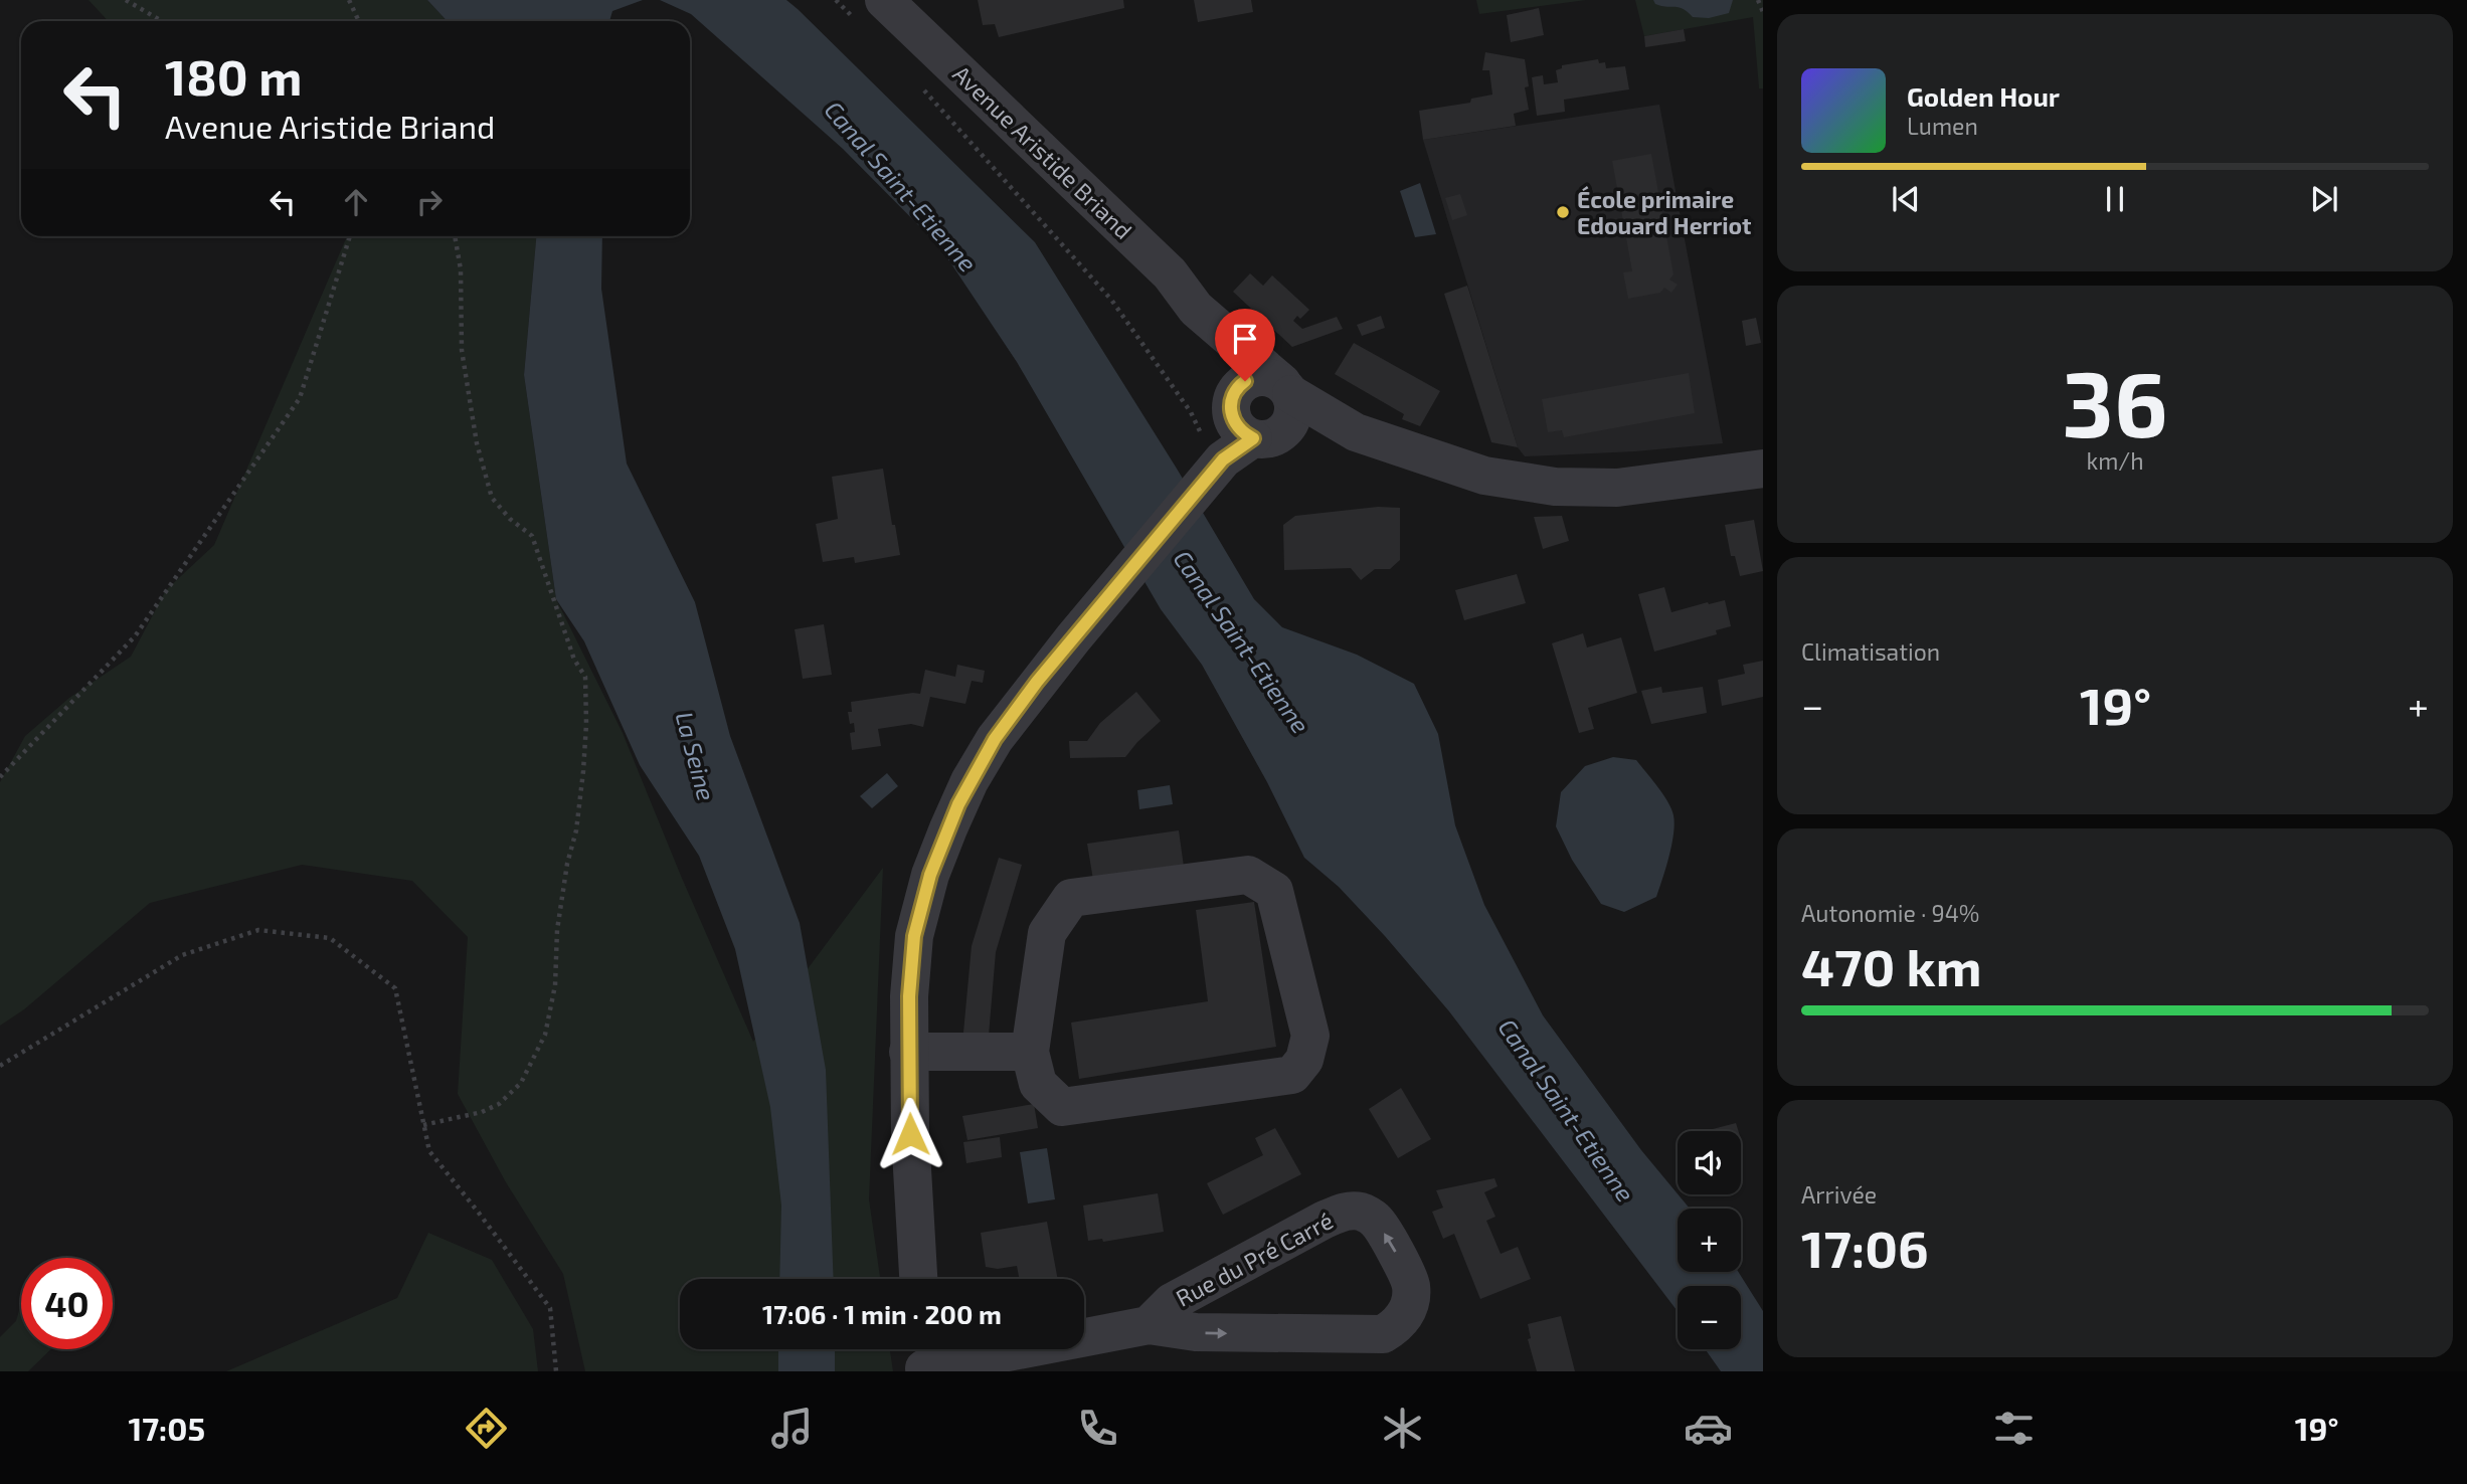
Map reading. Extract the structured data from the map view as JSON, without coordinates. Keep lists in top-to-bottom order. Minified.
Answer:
{"streets":{"street":["Avenue Aristide Briand","Rue du Pré Carré"]},"water":["Canal Saint-Etienne","La Seine"],"places":["École primaire Edouard Herriot"],"page":{"turn":["180 m","Avenue Aristide Briand"],"song":["Golden Hour","Lumen"],"tile":[["36","km/h"],"Climatisation",["Autonomie · 94%","470 km"],["Arrivée","17:06"]],"heat":["−","19°","+"],"map_buttons":["+","−"],"limit":"40","trip":"17:06 · 1 min · 200 m","tabs":["17:05","19°"]}}
